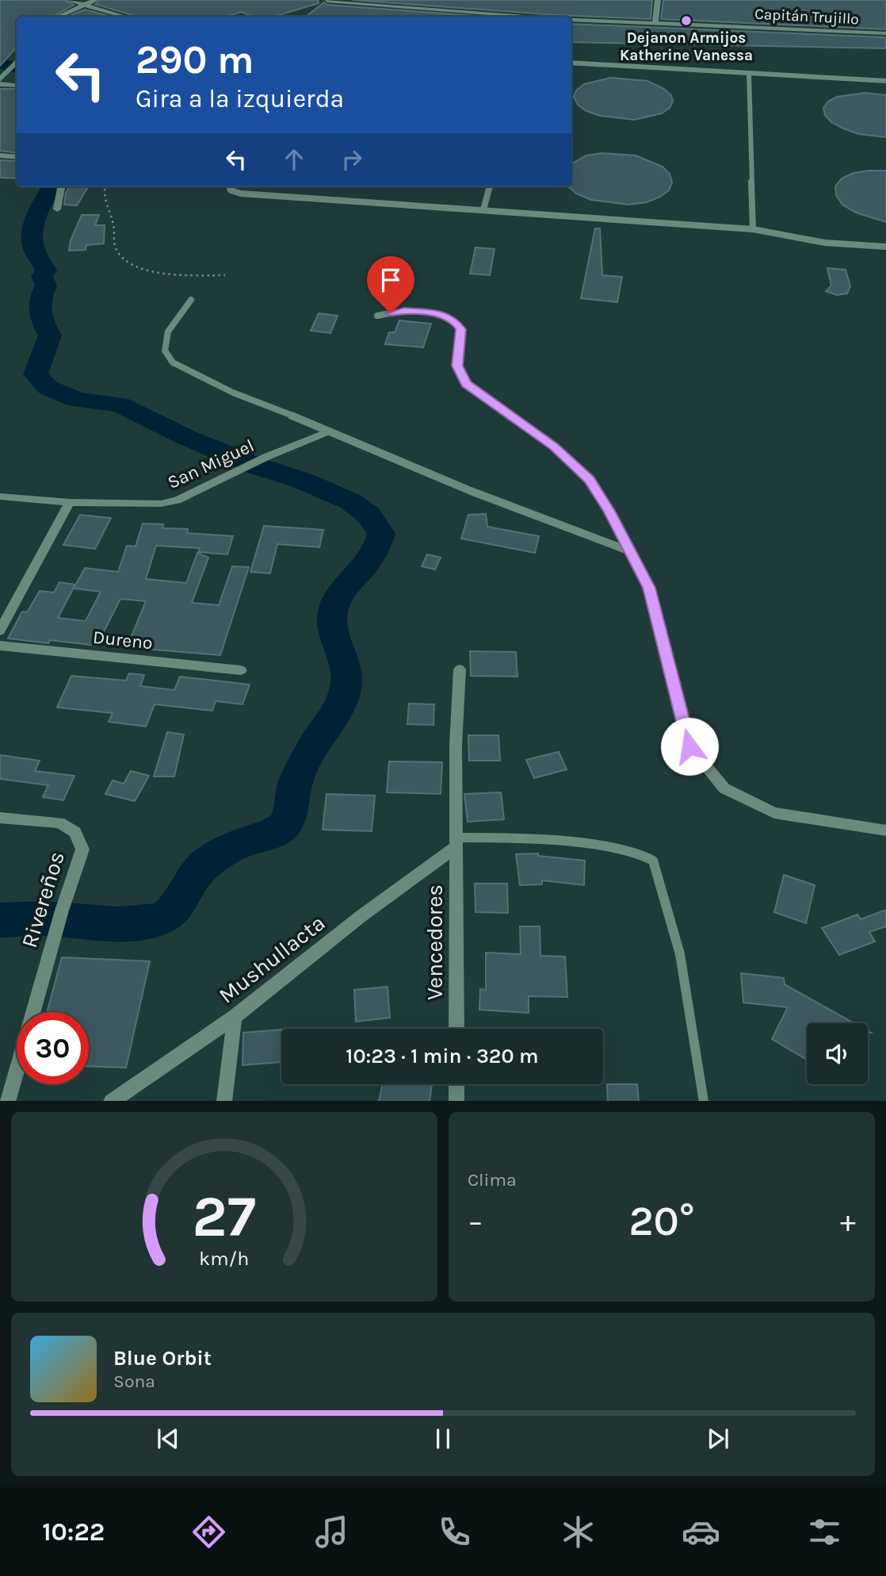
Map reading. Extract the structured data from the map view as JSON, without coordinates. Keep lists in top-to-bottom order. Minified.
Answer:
{"streets":{"street":["Capitán Trujillo","San Miguel","Dureno","Rivereños","Vencedores","Mushullacta"]},"crossings":[["Vencedores","Mushullacta"]],"places":["Dejanon Armijos Katherine Vanessa"],"page":{"turn":["290 m","Gira a la izquierda"],"limit":"30","trip":"10:23 · 1 min · 320 m","tile":"Clima","heat":["−","20°","+"],"song":["Blue Orbit","Sona"],"tabs":"10:22","gauge":["27","km/h"]}}
